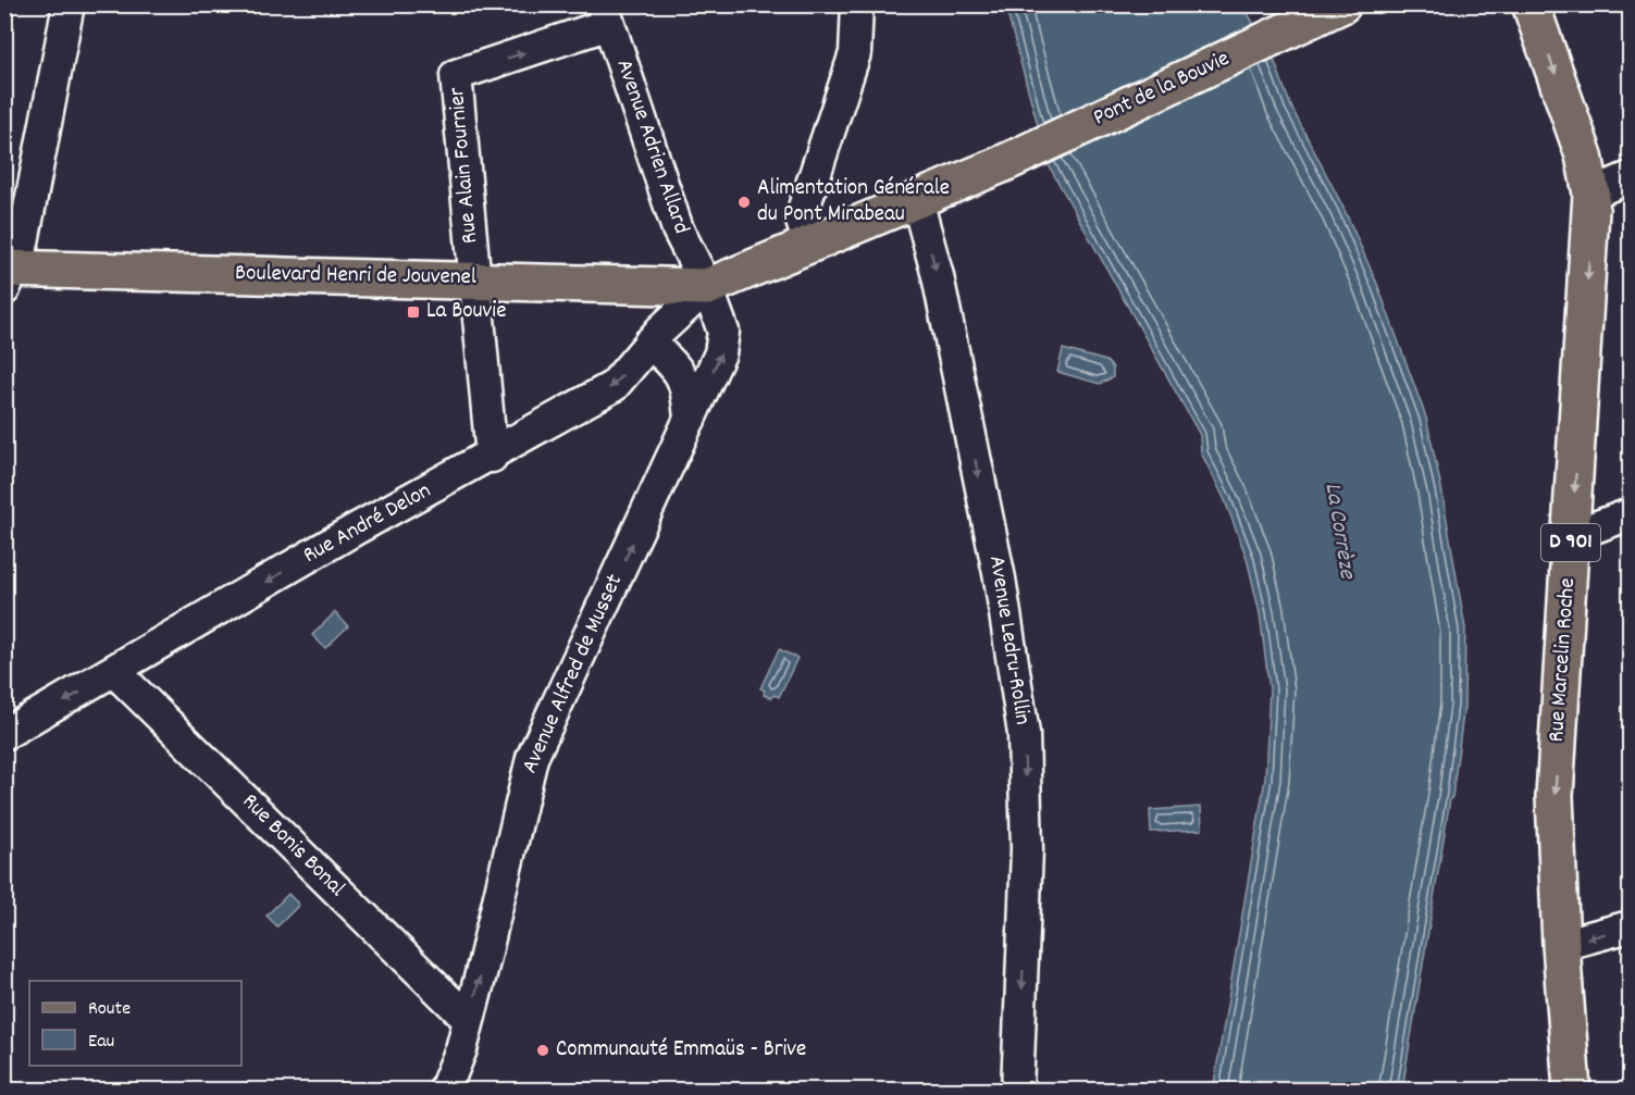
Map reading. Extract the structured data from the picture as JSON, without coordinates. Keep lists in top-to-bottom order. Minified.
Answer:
{"streets":{"main road":["Pont de la Bouvie","Boulevard Henri de Jouvenel","D 901","Rue Marcelin Roche"],"street":["Avenue Adrien Allard","Rue Alain Fournier","Rue André Delon","Avenue Ledru-Rollin","Avenue Alfred de Musset","Rue Bonis Bonal"]},"crossings":[["Pont de la Bouvie","Avenue Adrien Allard"],["Pont de la Bouvie","Boulevard Henri de Jouvenel"],["Pont de la Bouvie","Rue André Delon"],["Pont de la Bouvie","Avenue Ledru-Rollin"],["Pont de la Bouvie","Avenue Alfred de Musset"],["Avenue Adrien Allard","Rue Alain Fournier"],["Avenue Adrien Allard","Boulevard Henri de Jouvenel"],["Avenue Adrien Allard","Rue André Delon"],["Avenue Adrien Allard","Avenue Alfred de Musset"],["Rue Alain Fournier","Boulevard Henri de Jouvenel"],["Rue Alain Fournier","Rue André Delon"],["Boulevard Henri de Jouvenel","Rue André Delon"],["Boulevard Henri de Jouvenel","Avenue Alfred de Musset"],["Rue André Delon","Avenue Alfred de Musset"],["Rue André Delon","Rue Bonis Bonal"],["Avenue Alfred de Musset","Rue Bonis Bonal"]],"one_way":["Rue Alain Fournier","Rue André Delon","Avenue Ledru-Rollin","Rue Marcelin Roche","Avenue Alfred de Musset"],"water":["La Corrèze"],"places":{"other":["Alimentation Générale du Pont Mirabeau","Communauté Emmaüs - Brive"],"transit":["La Bouvie"]},"legend":["Route","Eau"]}
